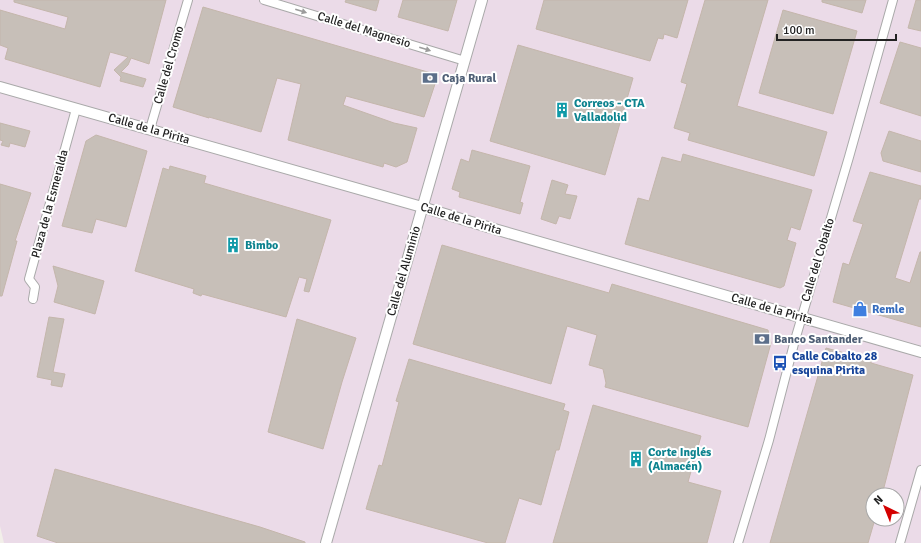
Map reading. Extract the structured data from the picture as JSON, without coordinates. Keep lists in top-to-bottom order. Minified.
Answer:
{"streets":{"street":["Calle del Magnesio","Calle del Cromo","Calle de la Pirita","Plaza de la Esmeralda","Calle del Cobalto","Calle del Aluminio"]},"crossings":[["Calle del Magnesio","Calle del Aluminio"],["Calle del Cromo","Calle de la Pirita"],["Calle de la Pirita","Plaza de la Esmeralda"],["Calle de la Pirita","Calle del Cobalto"],["Calle de la Pirita","Calle del Aluminio"]],"one_way":["Calle del Magnesio"],"places":{"bank":["Caja Rural","Banco Santander"],"building":["Correos - CTA Valladolid","Bimbo","Corte Inglés (Almacén)"],"shop":["Remle"],"bus stop":["Calle Cobalto 28 esquina Pirita"]},"scale_bar":"100 m","north":"top left"}
